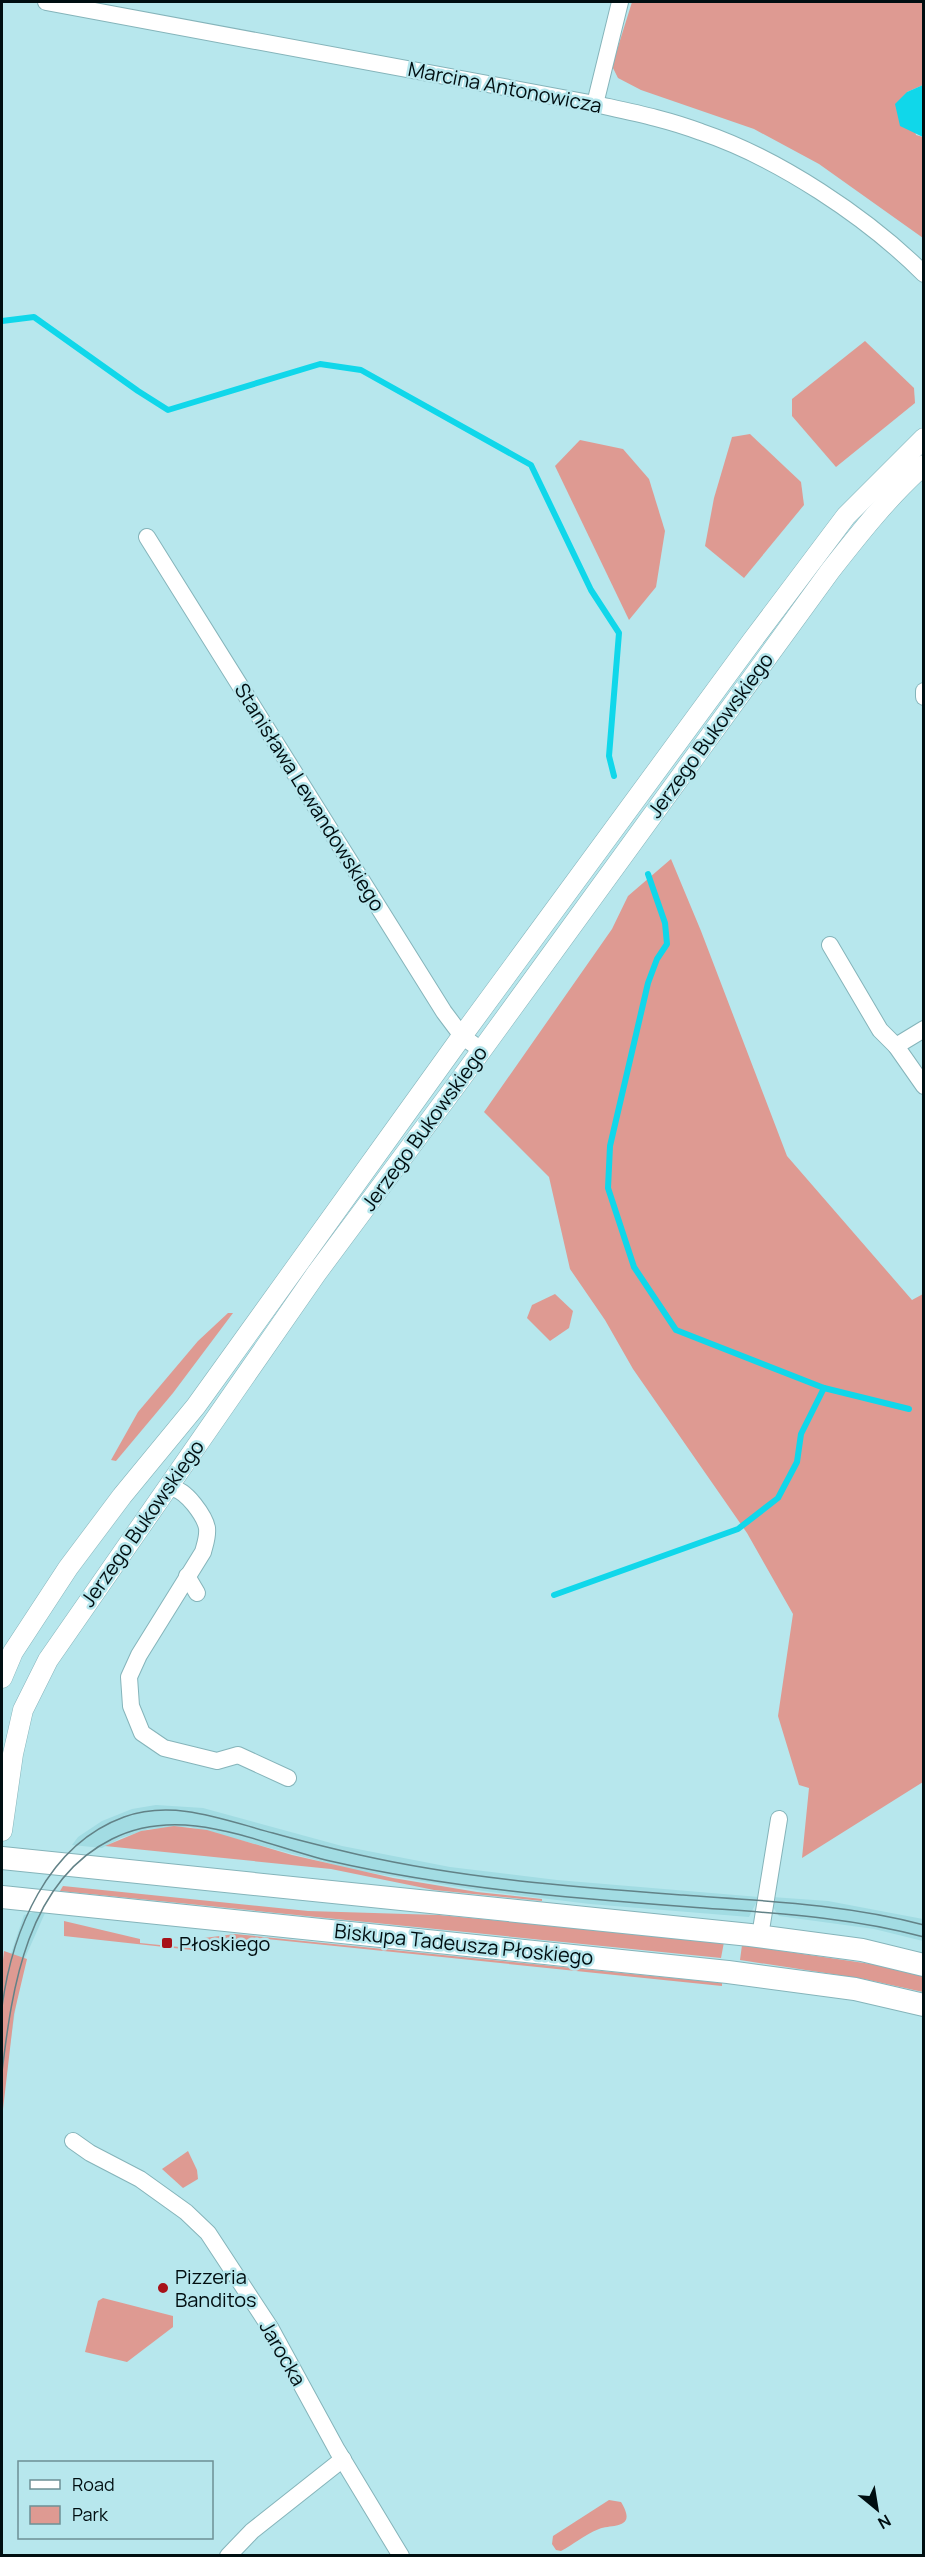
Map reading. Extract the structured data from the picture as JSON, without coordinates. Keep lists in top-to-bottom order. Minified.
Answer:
{"streets":{"main road":["Biskupa Tadeusza Płoskiego"],"street":["Marcina Antonowicza","Jerzego Bukowskiego","Stanisława Lewandowskiego","Jarocka"]},"crossings":[["Jerzego Bukowskiego","Stanisława Lewandowskiego"]],"places":{"transit":["Płoskiego"],"other":["Pizzeria Banditos"]},"legend":["Road","Park"],"north":"bottom right"}
